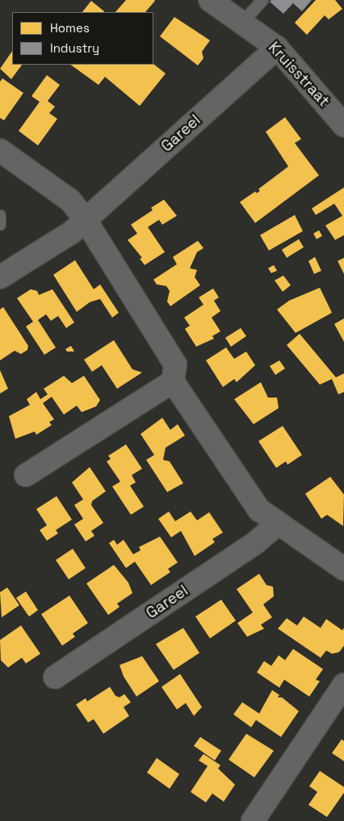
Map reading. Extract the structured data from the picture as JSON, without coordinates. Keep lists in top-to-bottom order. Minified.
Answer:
{"streets":{"street":["Kruisstraat","Gareel"]},"crossings":[["Kruisstraat","Gareel"]],"legend":["Homes","Industry"]}
